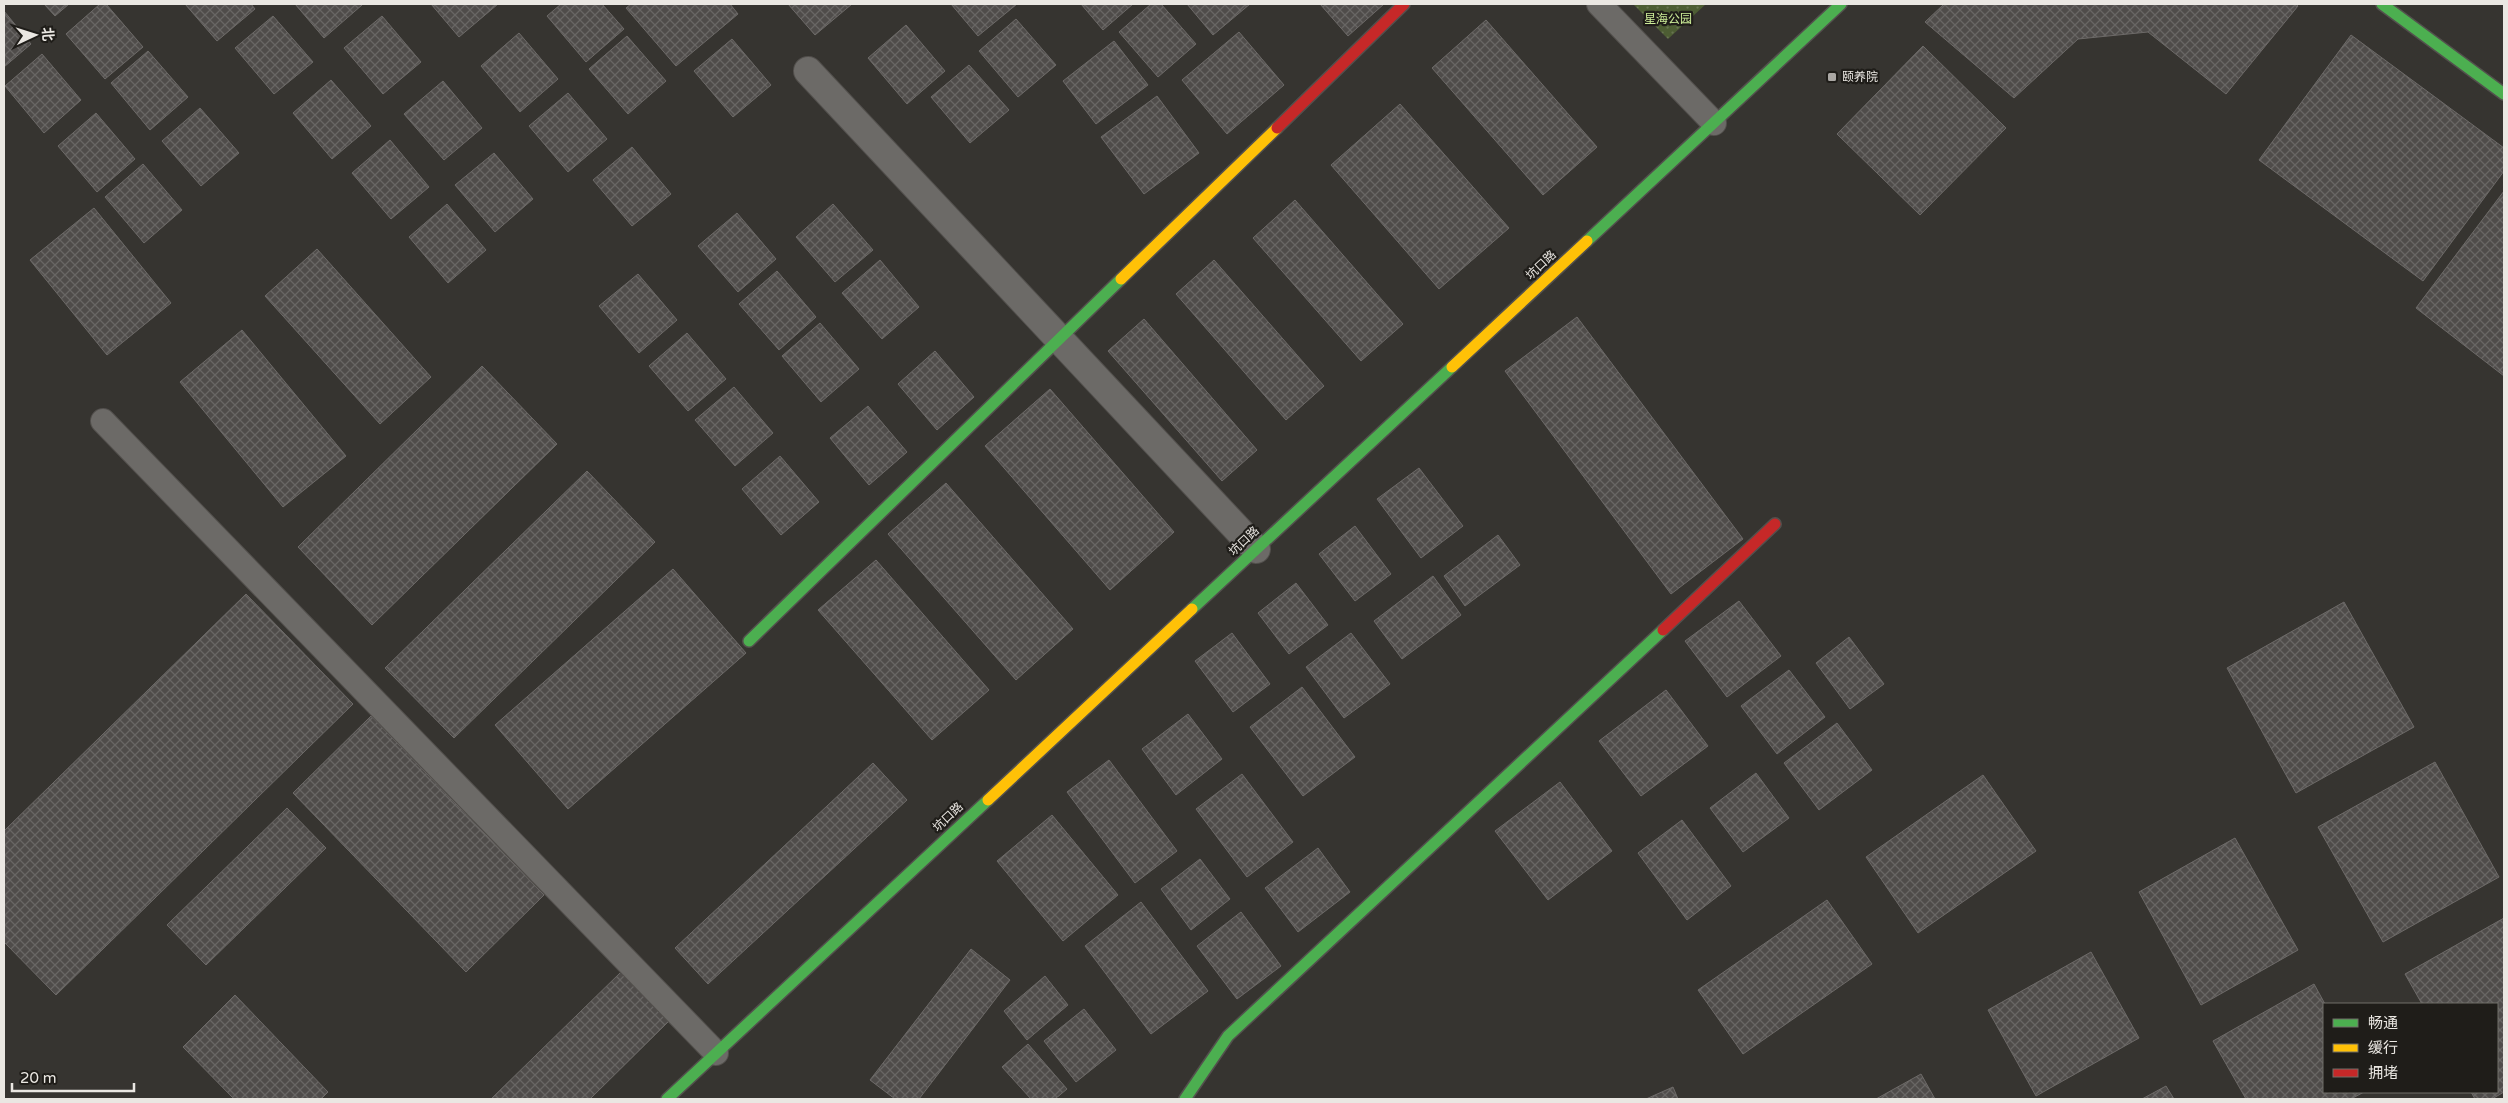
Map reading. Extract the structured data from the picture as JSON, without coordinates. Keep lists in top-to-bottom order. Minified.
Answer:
{"streets":{"street":["坑口路"]},"parks":["星海公园"],"places":{"transit":["颐养院"]},"legend":["畅通","缓行","拥堵"],"scale_bar":"20 m","north":"right"}
